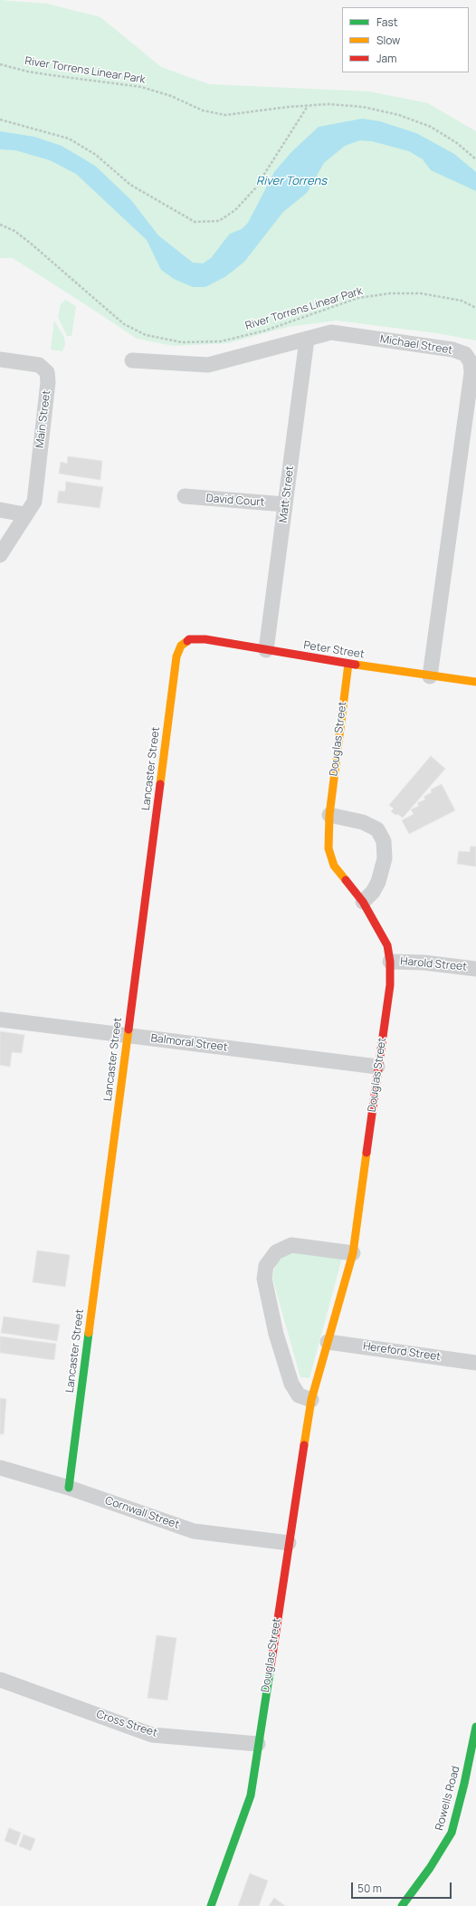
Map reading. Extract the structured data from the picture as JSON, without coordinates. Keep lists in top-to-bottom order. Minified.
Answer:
{"streets":{"street":["Michael Street","Main Street","Matt Street","David Court","Peter Street","Douglas Street","Lancaster Street","Harold Street","Balmoral Street","Hereford Street","Cornwall Street","Cross Street","Rowells Road"],"path":["River Torrens Linear Park"]},"crossings":[["Michael Street","Matt Street"],["Michael Street","Peter Street"],["Matt Street","David Court"],["Matt Street","Peter Street"],["Peter Street","Douglas Street"],["Peter Street","Lancaster Street"],["Douglas Street","Harold Street"],["Douglas Street","Balmoral Street"],["Douglas Street","Hereford Street"],["Douglas Street","Cornwall Street"],["Douglas Street","Cross Street"],["Lancaster Street","Balmoral Street"],["Lancaster Street","Cornwall Street"]],"water":["River Torrens"],"legend":["Fast","Slow","Jam"],"scale_bar":"50 m"}
